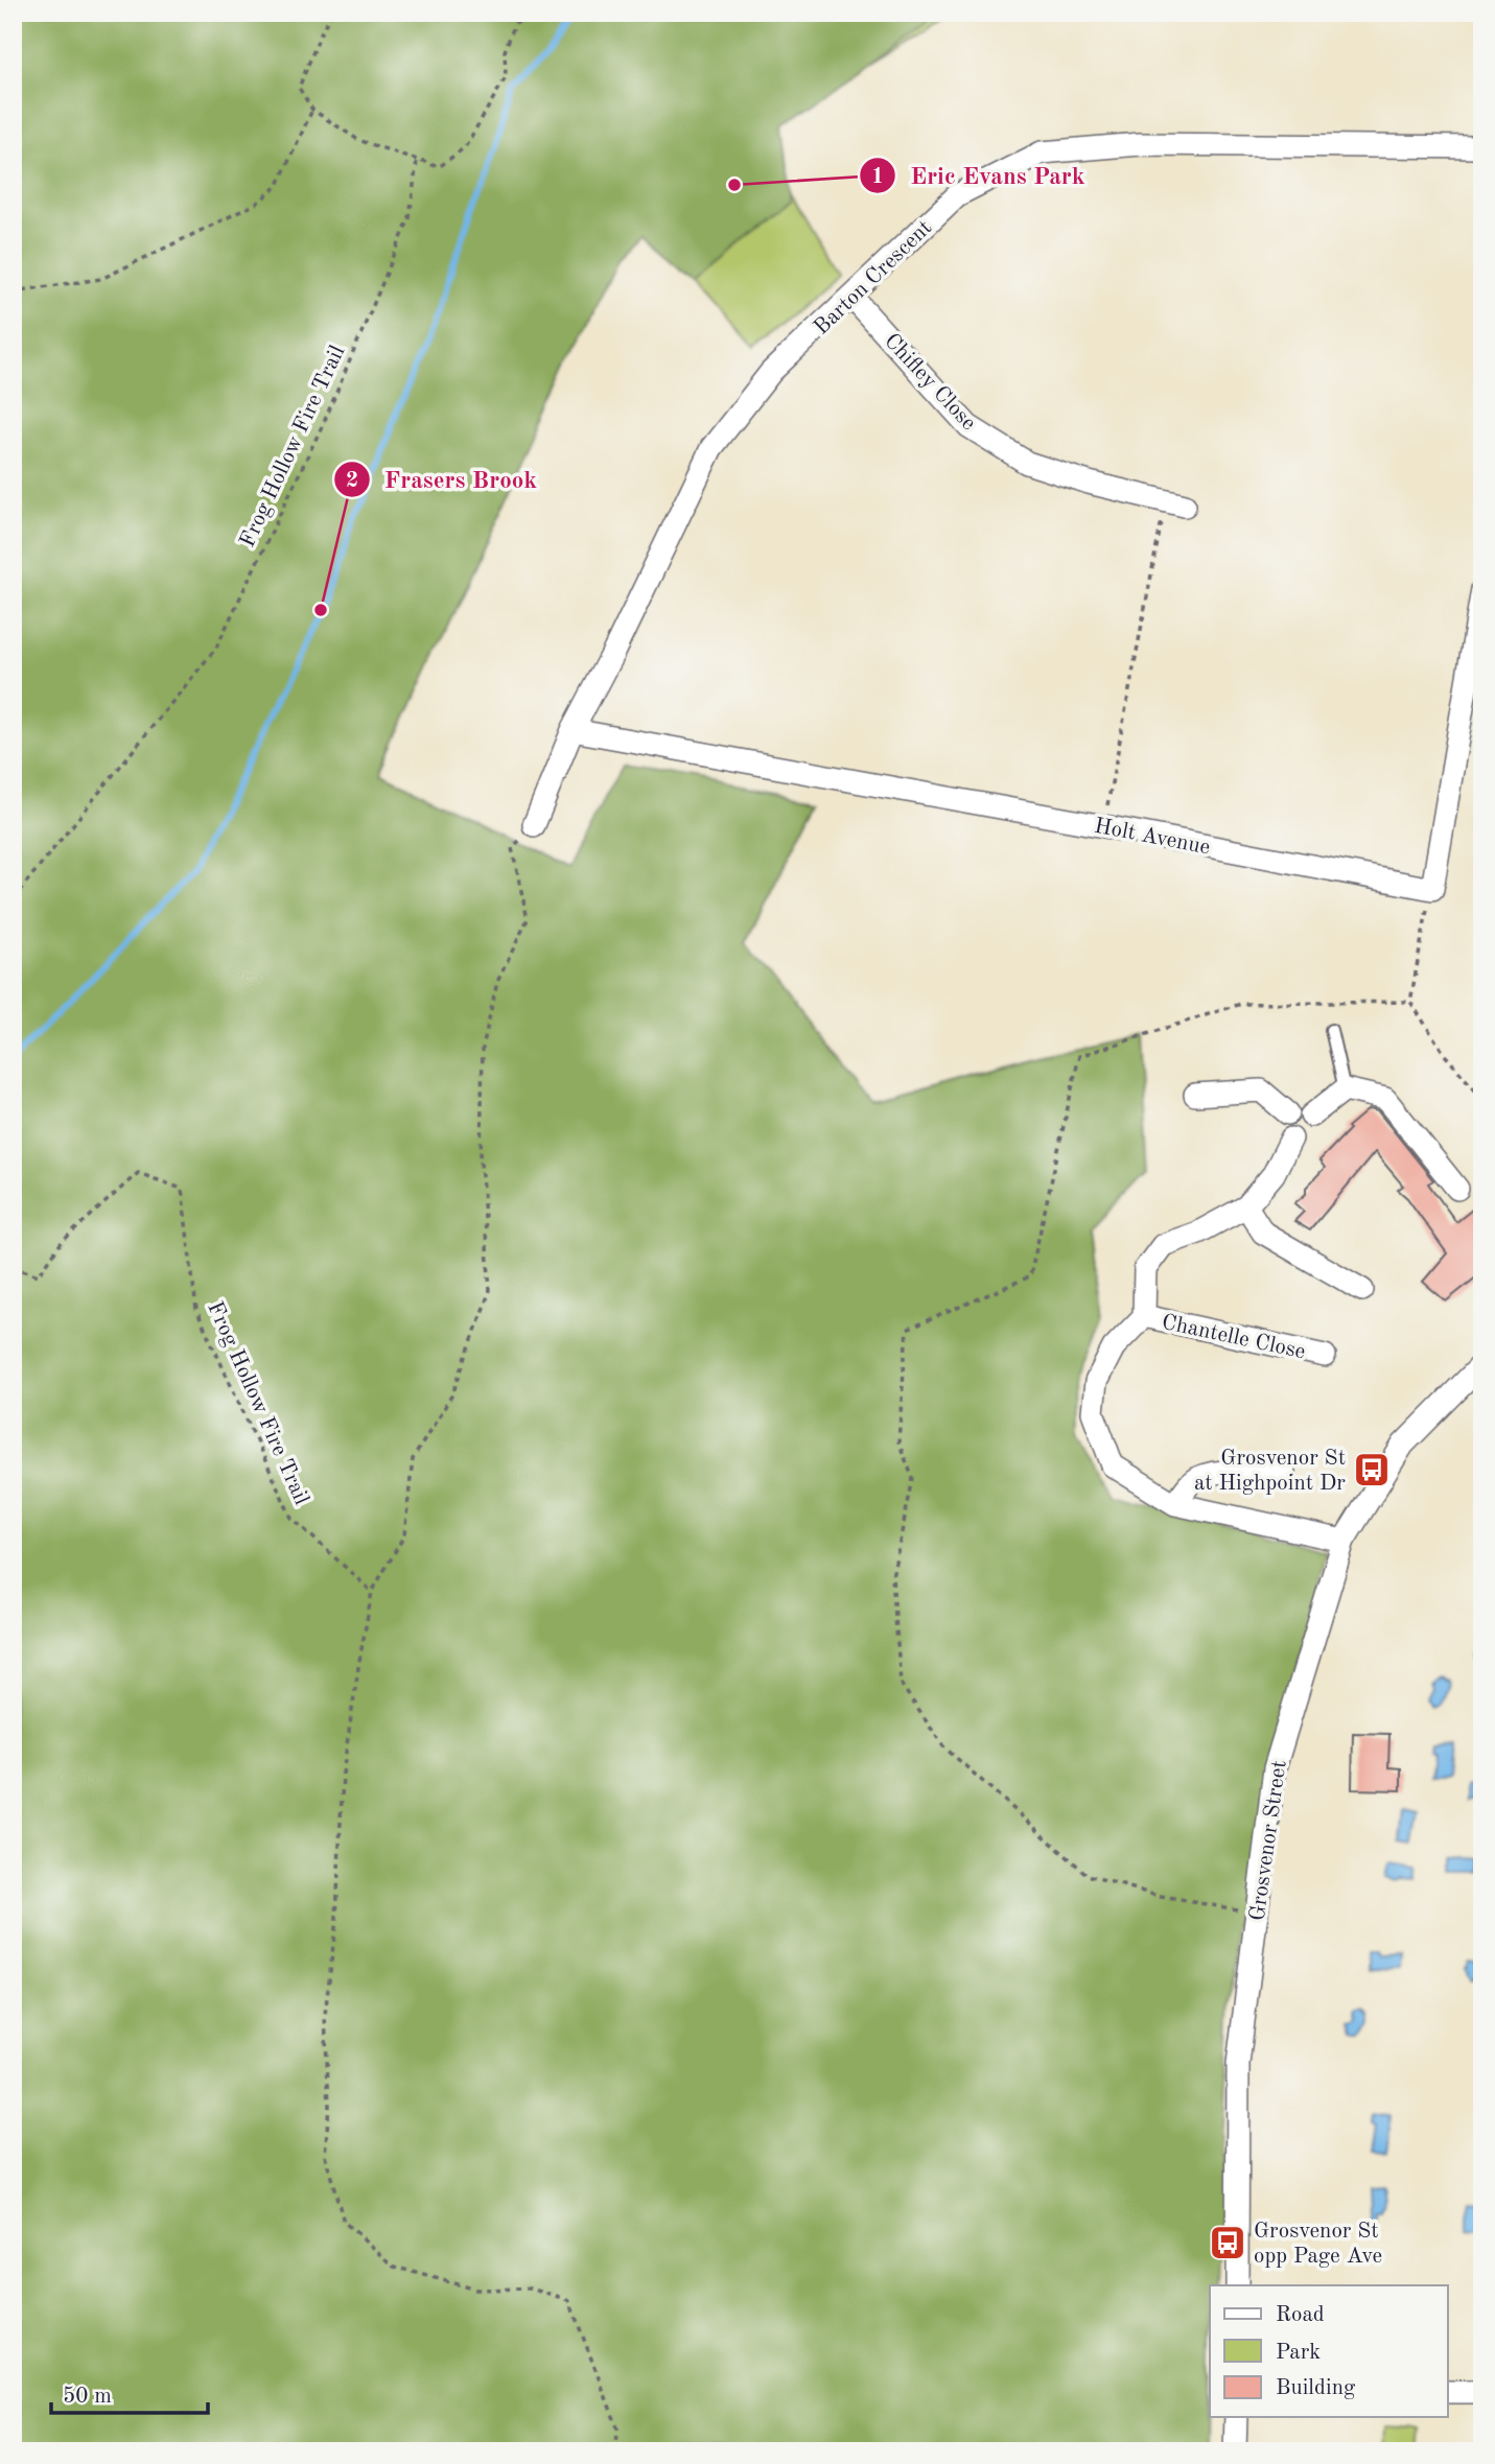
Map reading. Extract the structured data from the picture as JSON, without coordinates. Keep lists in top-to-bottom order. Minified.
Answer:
{"streets":{"street":["Barton Crescent","Chifley Close","Holt Avenue","Chantelle Close","Grosvenor Street"],"path":["Frog Hollow Fire Trail"]},"crossings":[["Barton Crescent","Chifley Close"],["Barton Crescent","Holt Avenue"]],"places":{"other":["Eric Evans Park","Frasers Brook"],"bus stop":["Grosvenor St at Highpoint Dr","Grosvenor St opp Page Ave"]},"legend":["Road","Park","Building"],"scale_bar":"50 m"}
